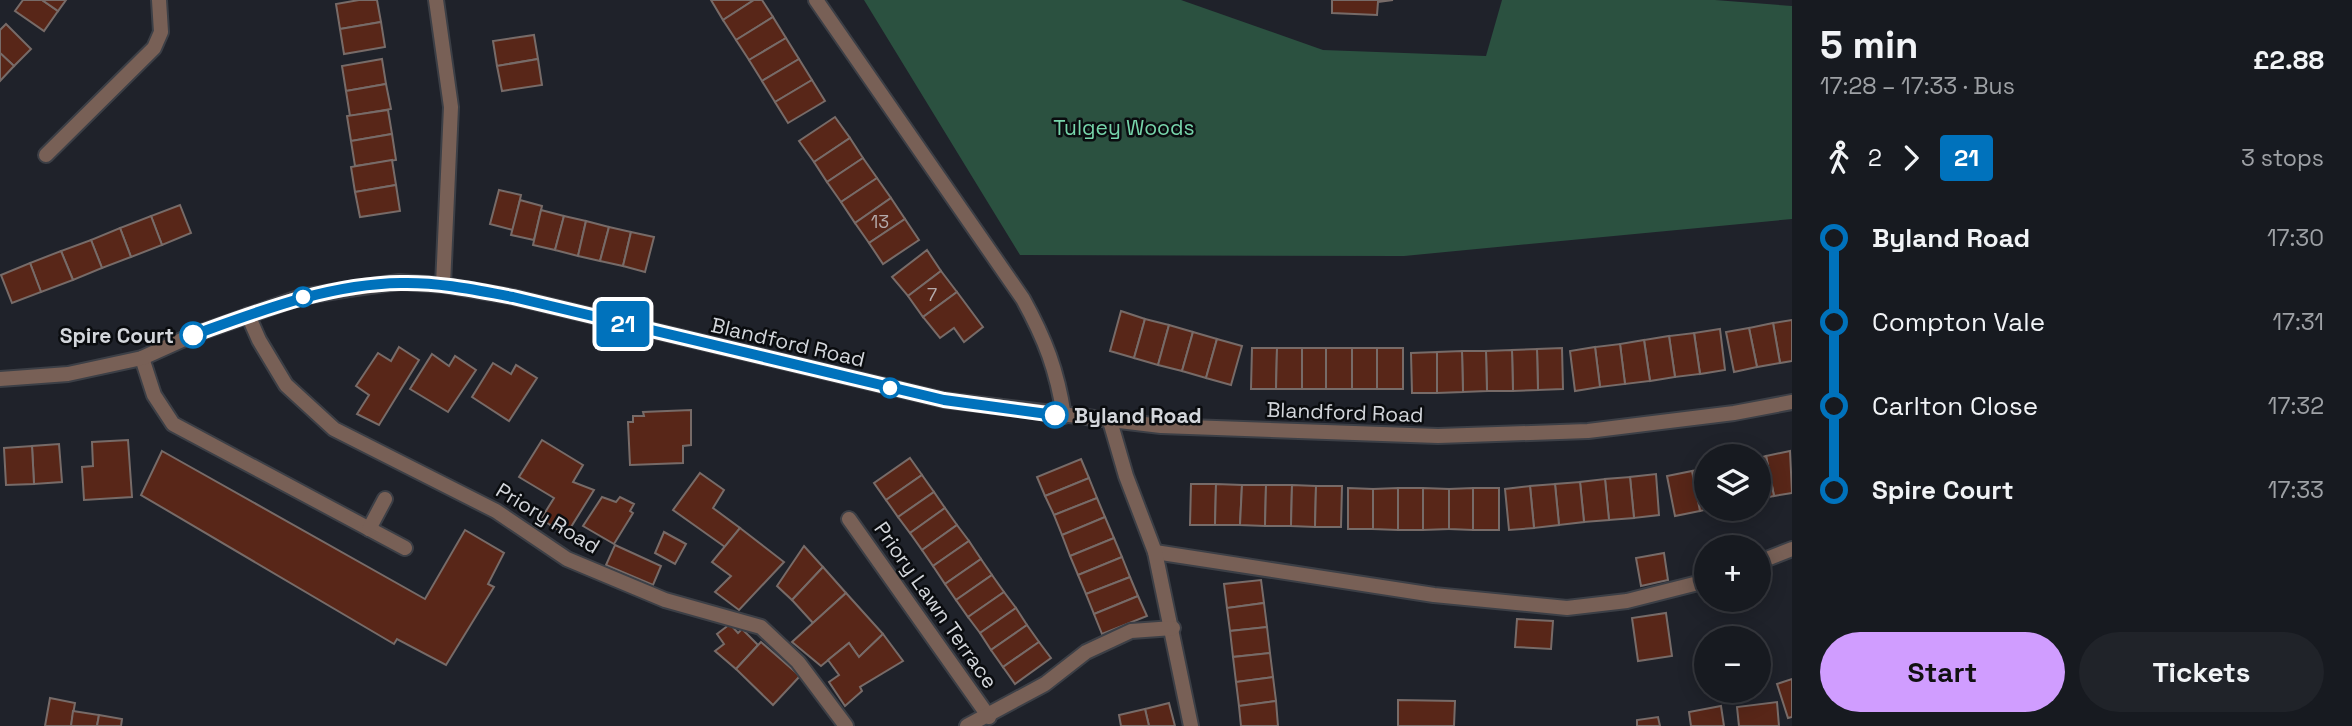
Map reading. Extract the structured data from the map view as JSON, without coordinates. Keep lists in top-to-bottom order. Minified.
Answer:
{"streets":{"street":["Blandford Road","Priory Road","Priory Lawn Terrace"]},"crossings":[["Blandford Road","Priory Road"]],"parks":["Tulgey Woods"],"places":["Spire Court","Byland Road"],"lines":["bus line 21"],"house_numbers":["13","7"],"page":{"on_map":"21","heading":["5 min","17:28 – 17:33 · Bus","£2.88"],"legs":["2","21","3 stops"],"list":[{"name":"Byland Road","value":"17:30"},{"name":"Compton Vale","value":"17:31"},{"name":"Carlton Close","value":"17:32"},{"name":"Spire Court","value":"17:33"}],"map_buttons":["+","−"],"buttons":["Start","Tickets"]}}
